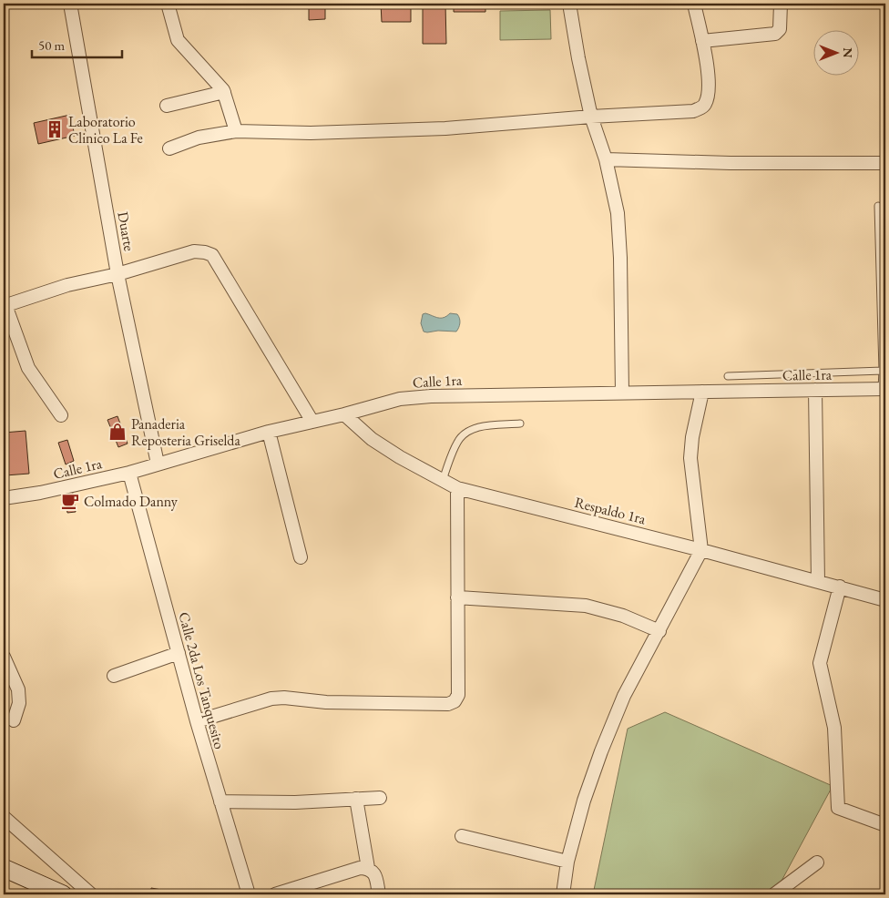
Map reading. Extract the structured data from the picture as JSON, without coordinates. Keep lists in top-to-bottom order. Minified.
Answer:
{"streets":{"street":["Duarte","Calle 1ra","Respaldo 1ra","Calle 2da Los Tanquesito"]},"crossings":[["Duarte","Calle 1ra"],["Calle 1ra","Respaldo 1ra"],["Calle 1ra","Calle 2da Los Tanquesito"]],"places":{"building":["Laboratorio Clinico La Fe"],"shop":["Panaderia Reposteria Griselda"],"cafe":["Colmado Danny"]},"scale_bar":"50 m","north":"right"}
